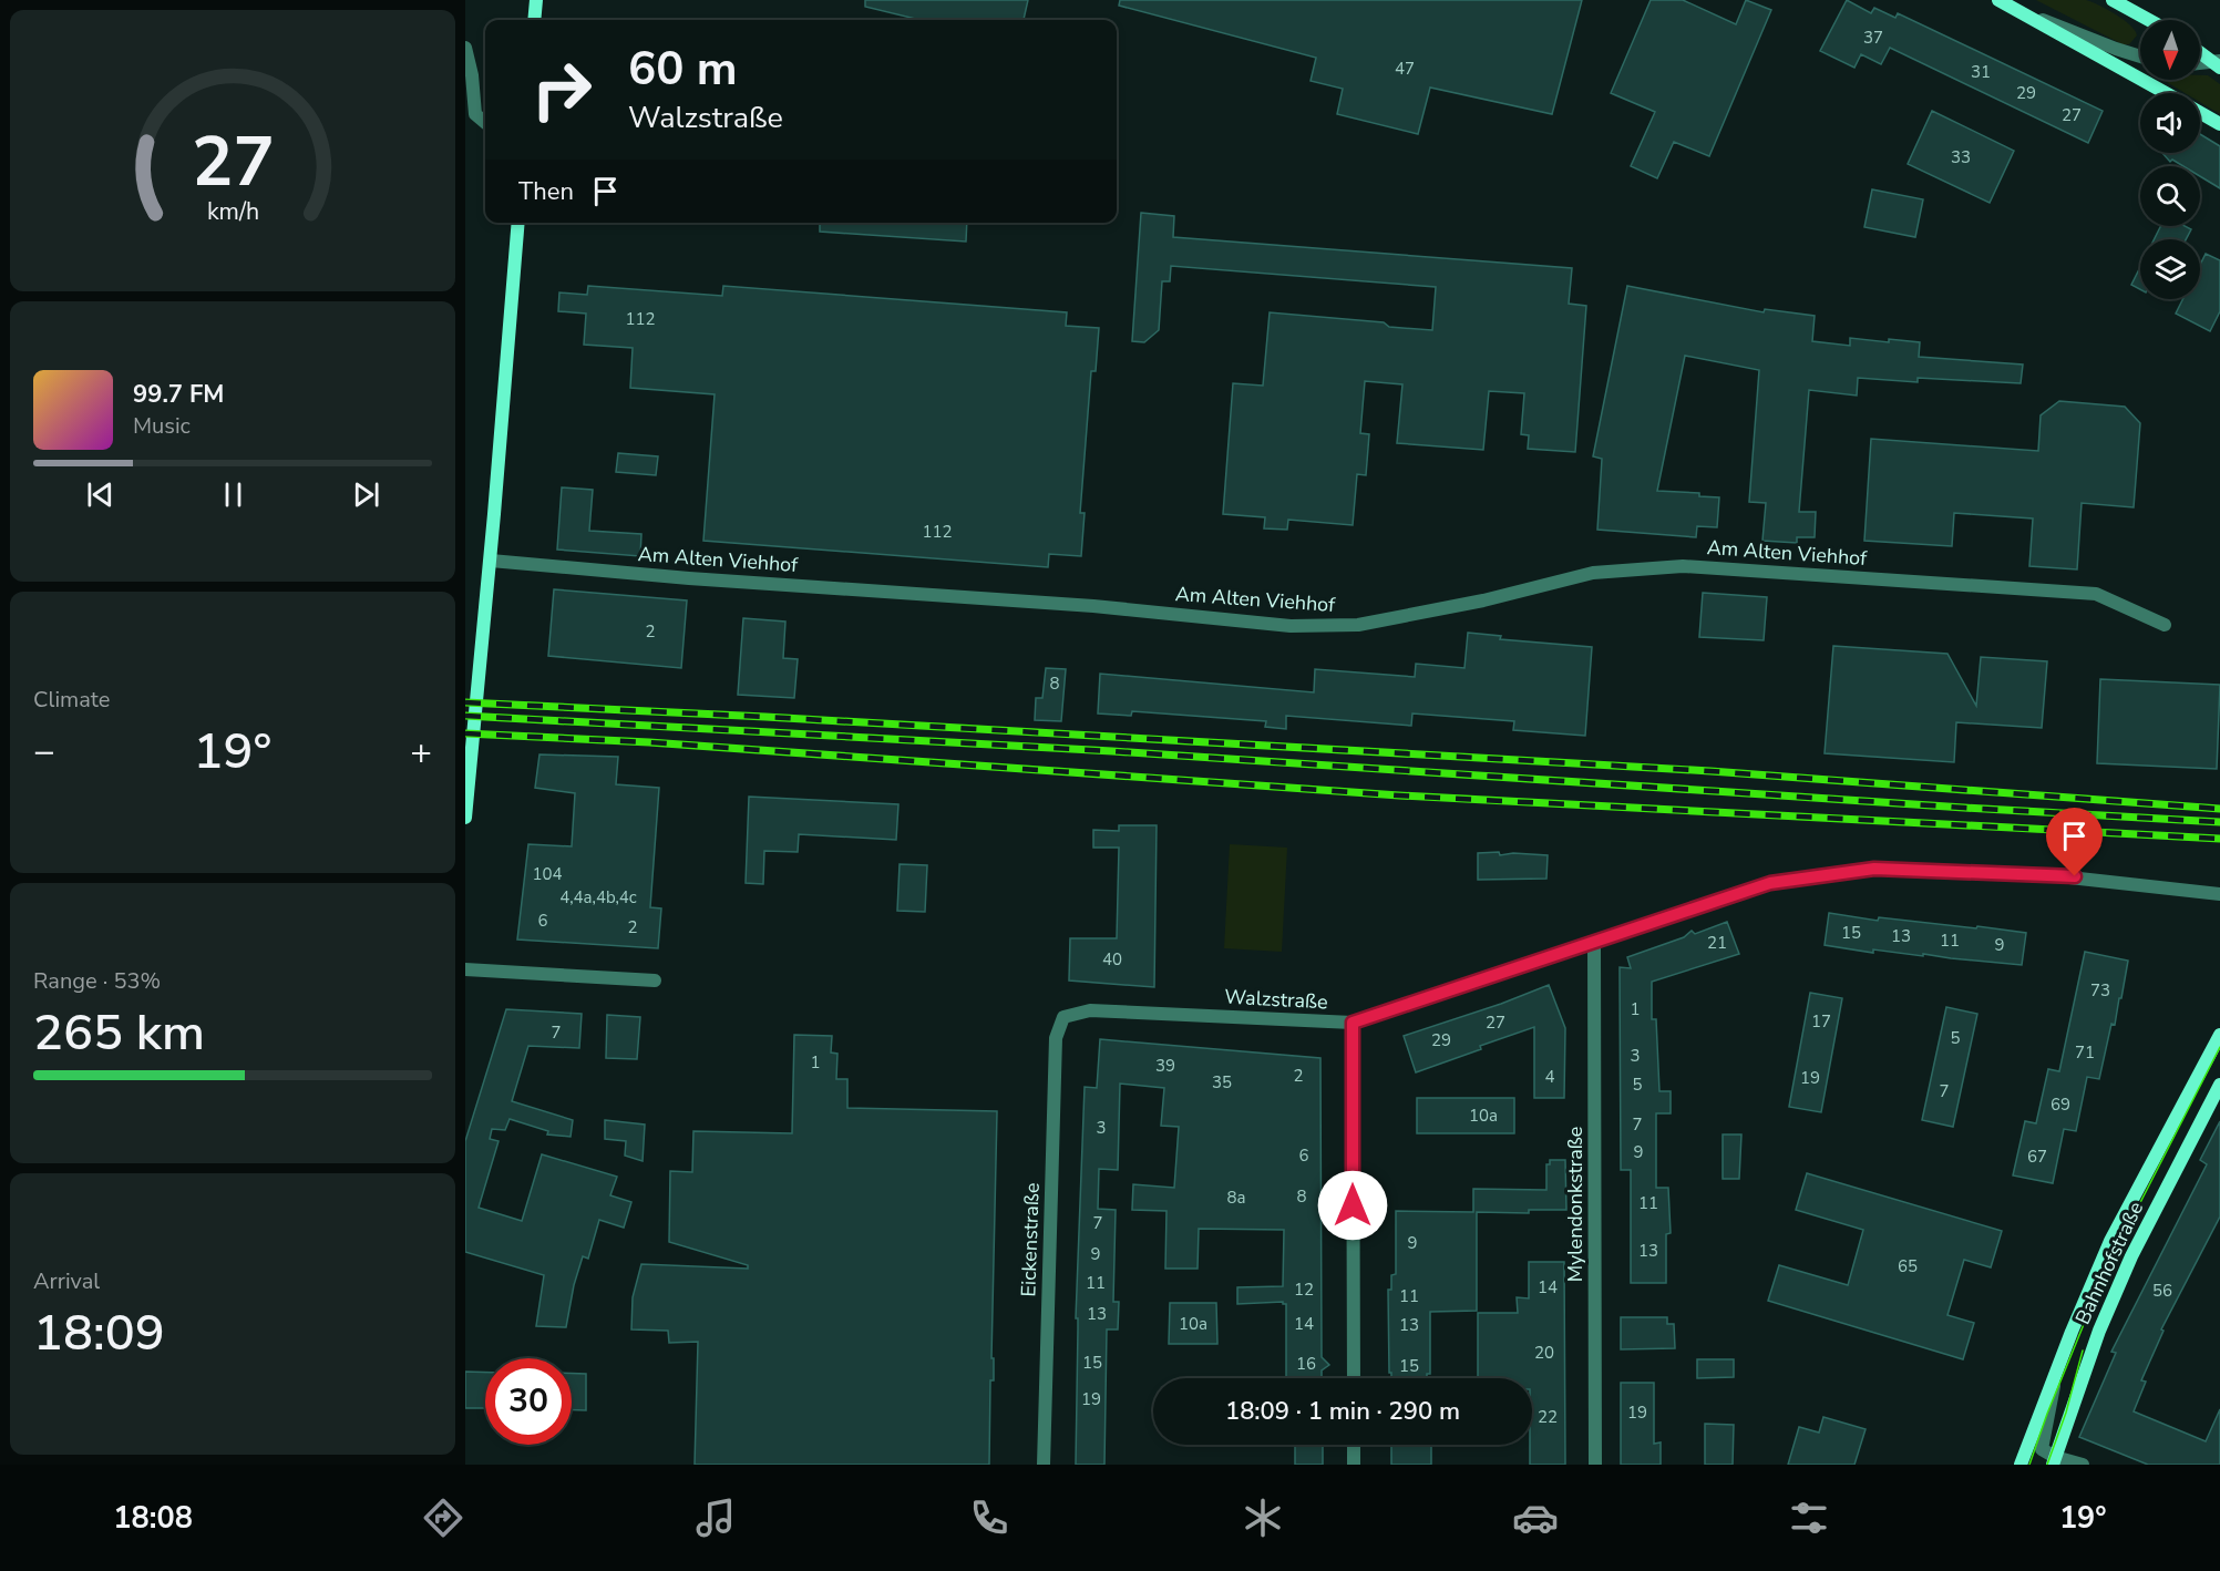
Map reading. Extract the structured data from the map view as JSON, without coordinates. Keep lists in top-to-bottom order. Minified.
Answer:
{"streets":{"main road":["Bahnhofstraße"],"street":["Am Alten Viehhof","Walzstraße","Mylendonkstraße","Eickenstraße"]},"crossings":[["Walzstraße","Mylendonkstraße"],["Walzstraße","Eickenstraße"]],"house_numbers":["37","47","31","29","27","33","112","112","2","8","104","4,4a,4b,4c","6","2","15","13","11","21","9","40","73","1","17","27","7","5","29","71","3","1","39","2","4","19","35","5","7","69","10a","7","3","9","6","67","8","8a","11","7","9","13","9","65","11","14","12","56","11","13","10a","14","13","20","15","16","15","19","19","22"],"north":"bottom","page":{"turn":["60 m","Walzstraße"],"then":"Then","song":["99.7 FM","Music"],"tile":["Climate",["Range · 53%","265 km"],["Arrival","18:09"]],"heat":["−","19°","+"],"limit":"30","trip":"18:09 · 1 min · 290 m","tabs":["18:08","19°"],"gauge":["27","km/h"]}}
